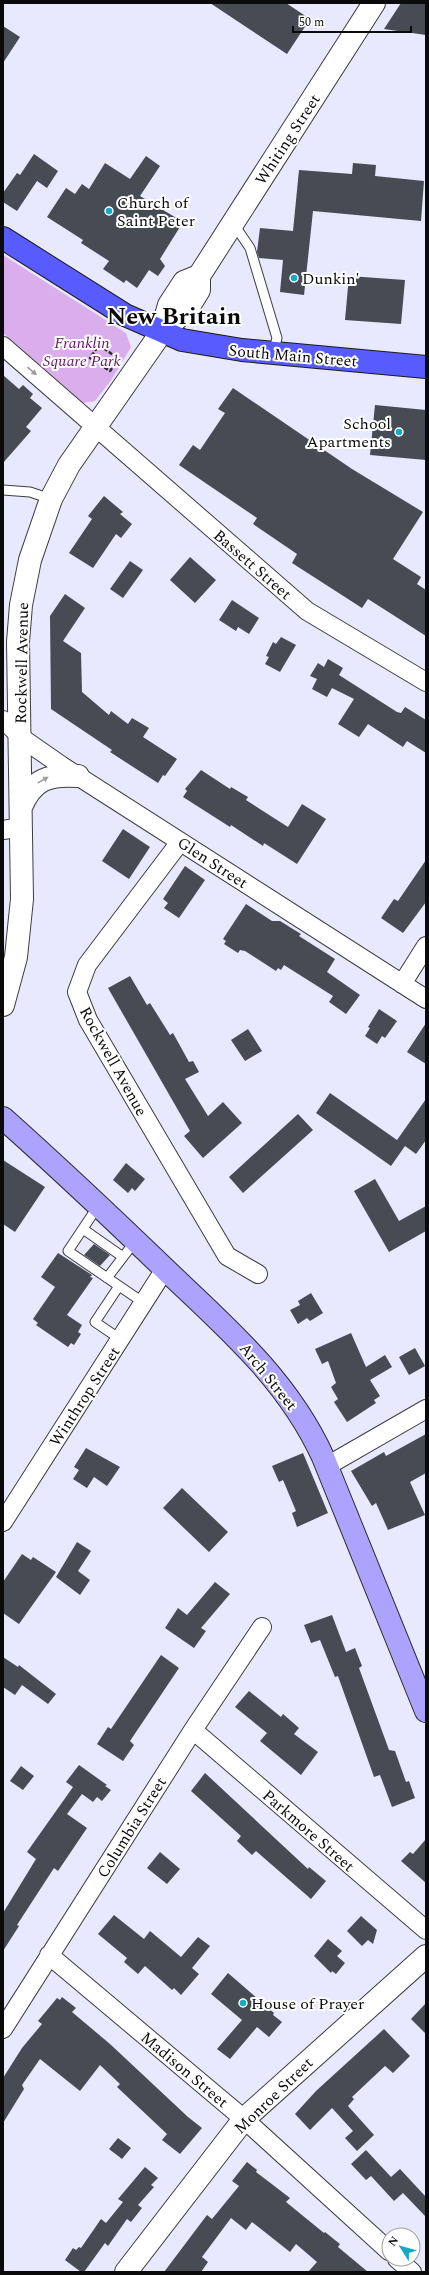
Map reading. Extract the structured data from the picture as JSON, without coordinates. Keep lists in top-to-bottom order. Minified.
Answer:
{"streets":{"main road":["South Main Street","Arch Street"],"street":["Whiting Street","Bassett Street","Rockwell Avenue","Glen Street","Winthrop Street","Columbia Street","Parkmore Street","Madison Street","Monroe Street"]},"crossings":[["Whiting Street","South Main Street"],["Whiting Street","Rockwell Avenue"],["South Main Street","Rockwell Avenue"],["Bassett Street","Rockwell Avenue"],["Rockwell Avenue","Glen Street"],["Arch Street","Winthrop Street"],["Columbia Street","Parkmore Street"],["Columbia Street","Madison Street"],["Madison Street","Monroe Street"]],"districts":["New Britain"],"parks":["Franklin Square Park"],"places":["Church of Saint Peter","Dunkin'","School Apartments","House of Prayer"],"scale_bar":"50 m","north":"top left"}
